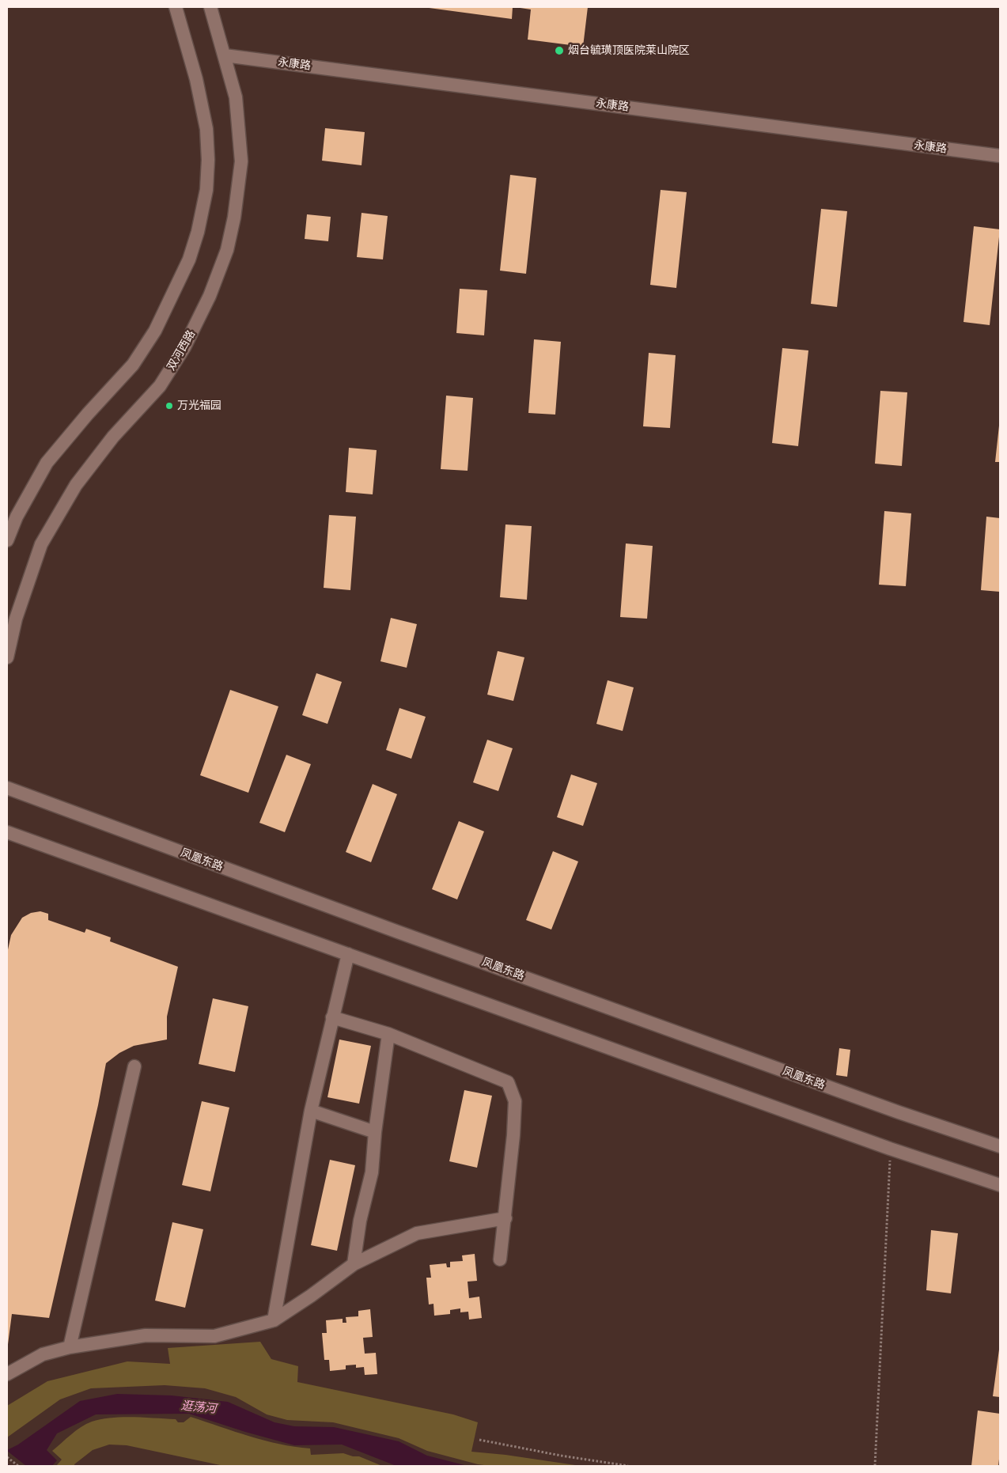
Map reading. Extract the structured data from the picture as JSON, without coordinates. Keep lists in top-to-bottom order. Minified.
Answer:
{"streets":{"street":["永康路","双河西路","凤凰东路"]},"crossings":[["永康路","双河西路"]],"water":["逛荡河"],"places":["烟台毓璜顶医院莱山院区","万光福园"]}
